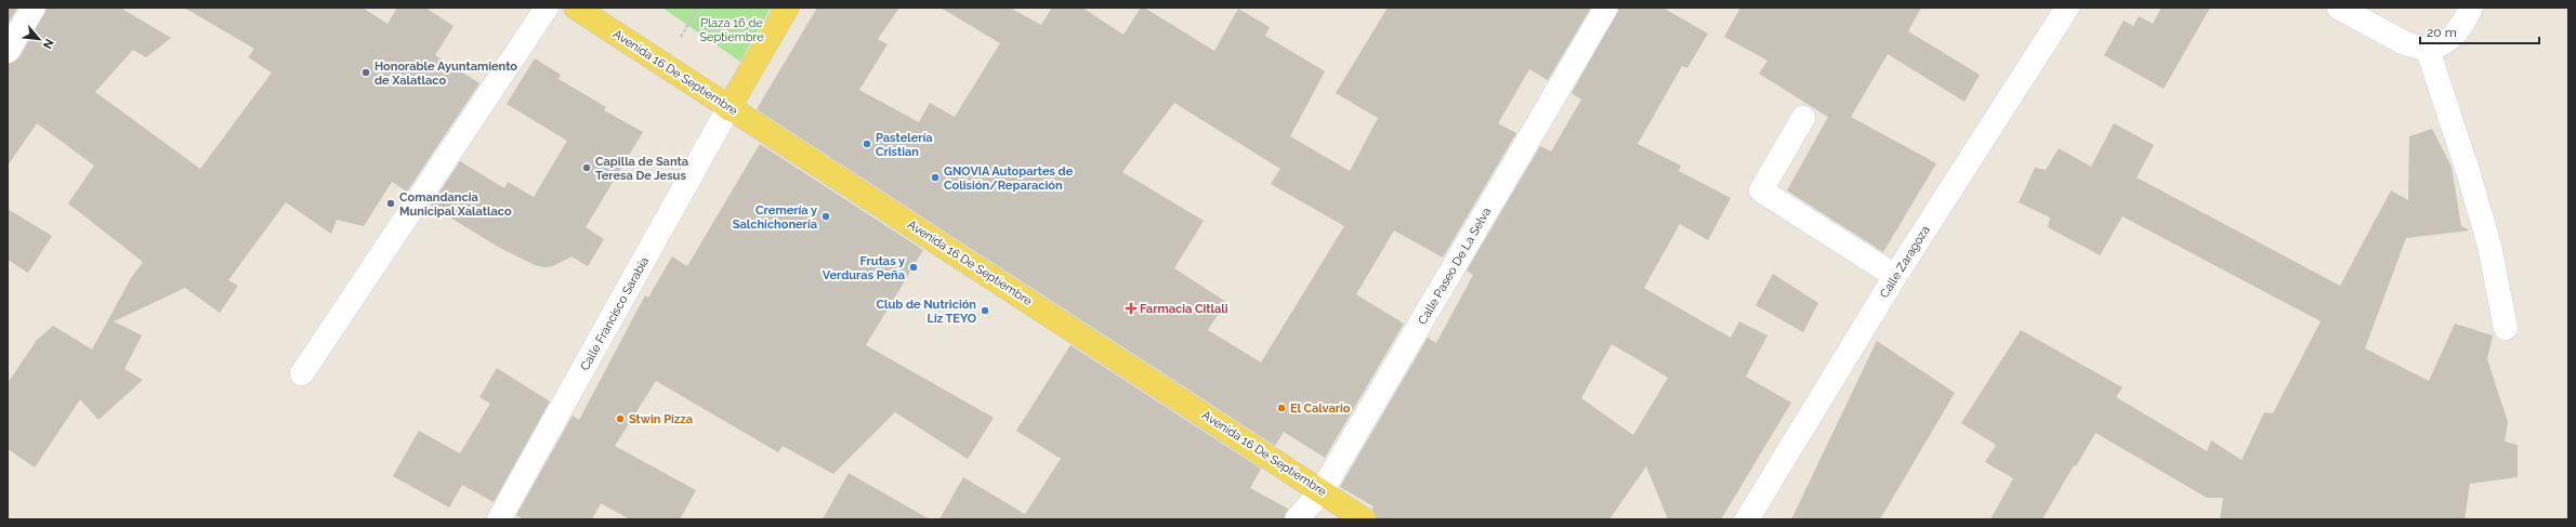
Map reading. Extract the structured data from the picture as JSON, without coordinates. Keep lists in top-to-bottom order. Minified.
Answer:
{"streets":{"main road":["Avenida 16 De Septiembre"],"street":["Calle Zaragoza","Calle Paseo De La Selva","Calle Francisco Sarabia"]},"crossings":[["Avenida 16 De Septiembre","Calle Paseo De La Selva"],["Avenida 16 De Septiembre","Calle Francisco Sarabia"]],"parks":["Plaza 16 de Septiembre"],"places":{"other":["Honorable Ayuntamiento de Xalatlaco","Pastelería Cristian","Capilla de Santa Teresa De Jesus","GNOVIA Autopartes de Colisión/Reparación","Comandancia Municipal Xalatlaco","Cremería y Salchichonería","Frutas y Verduras Peña","Club de Nutrición Liz TEYO","El Calvario","Stwin Pizza"],"health":["Farmacia Citlali"]},"scale_bar":"20 m","north":"bottom right"}
